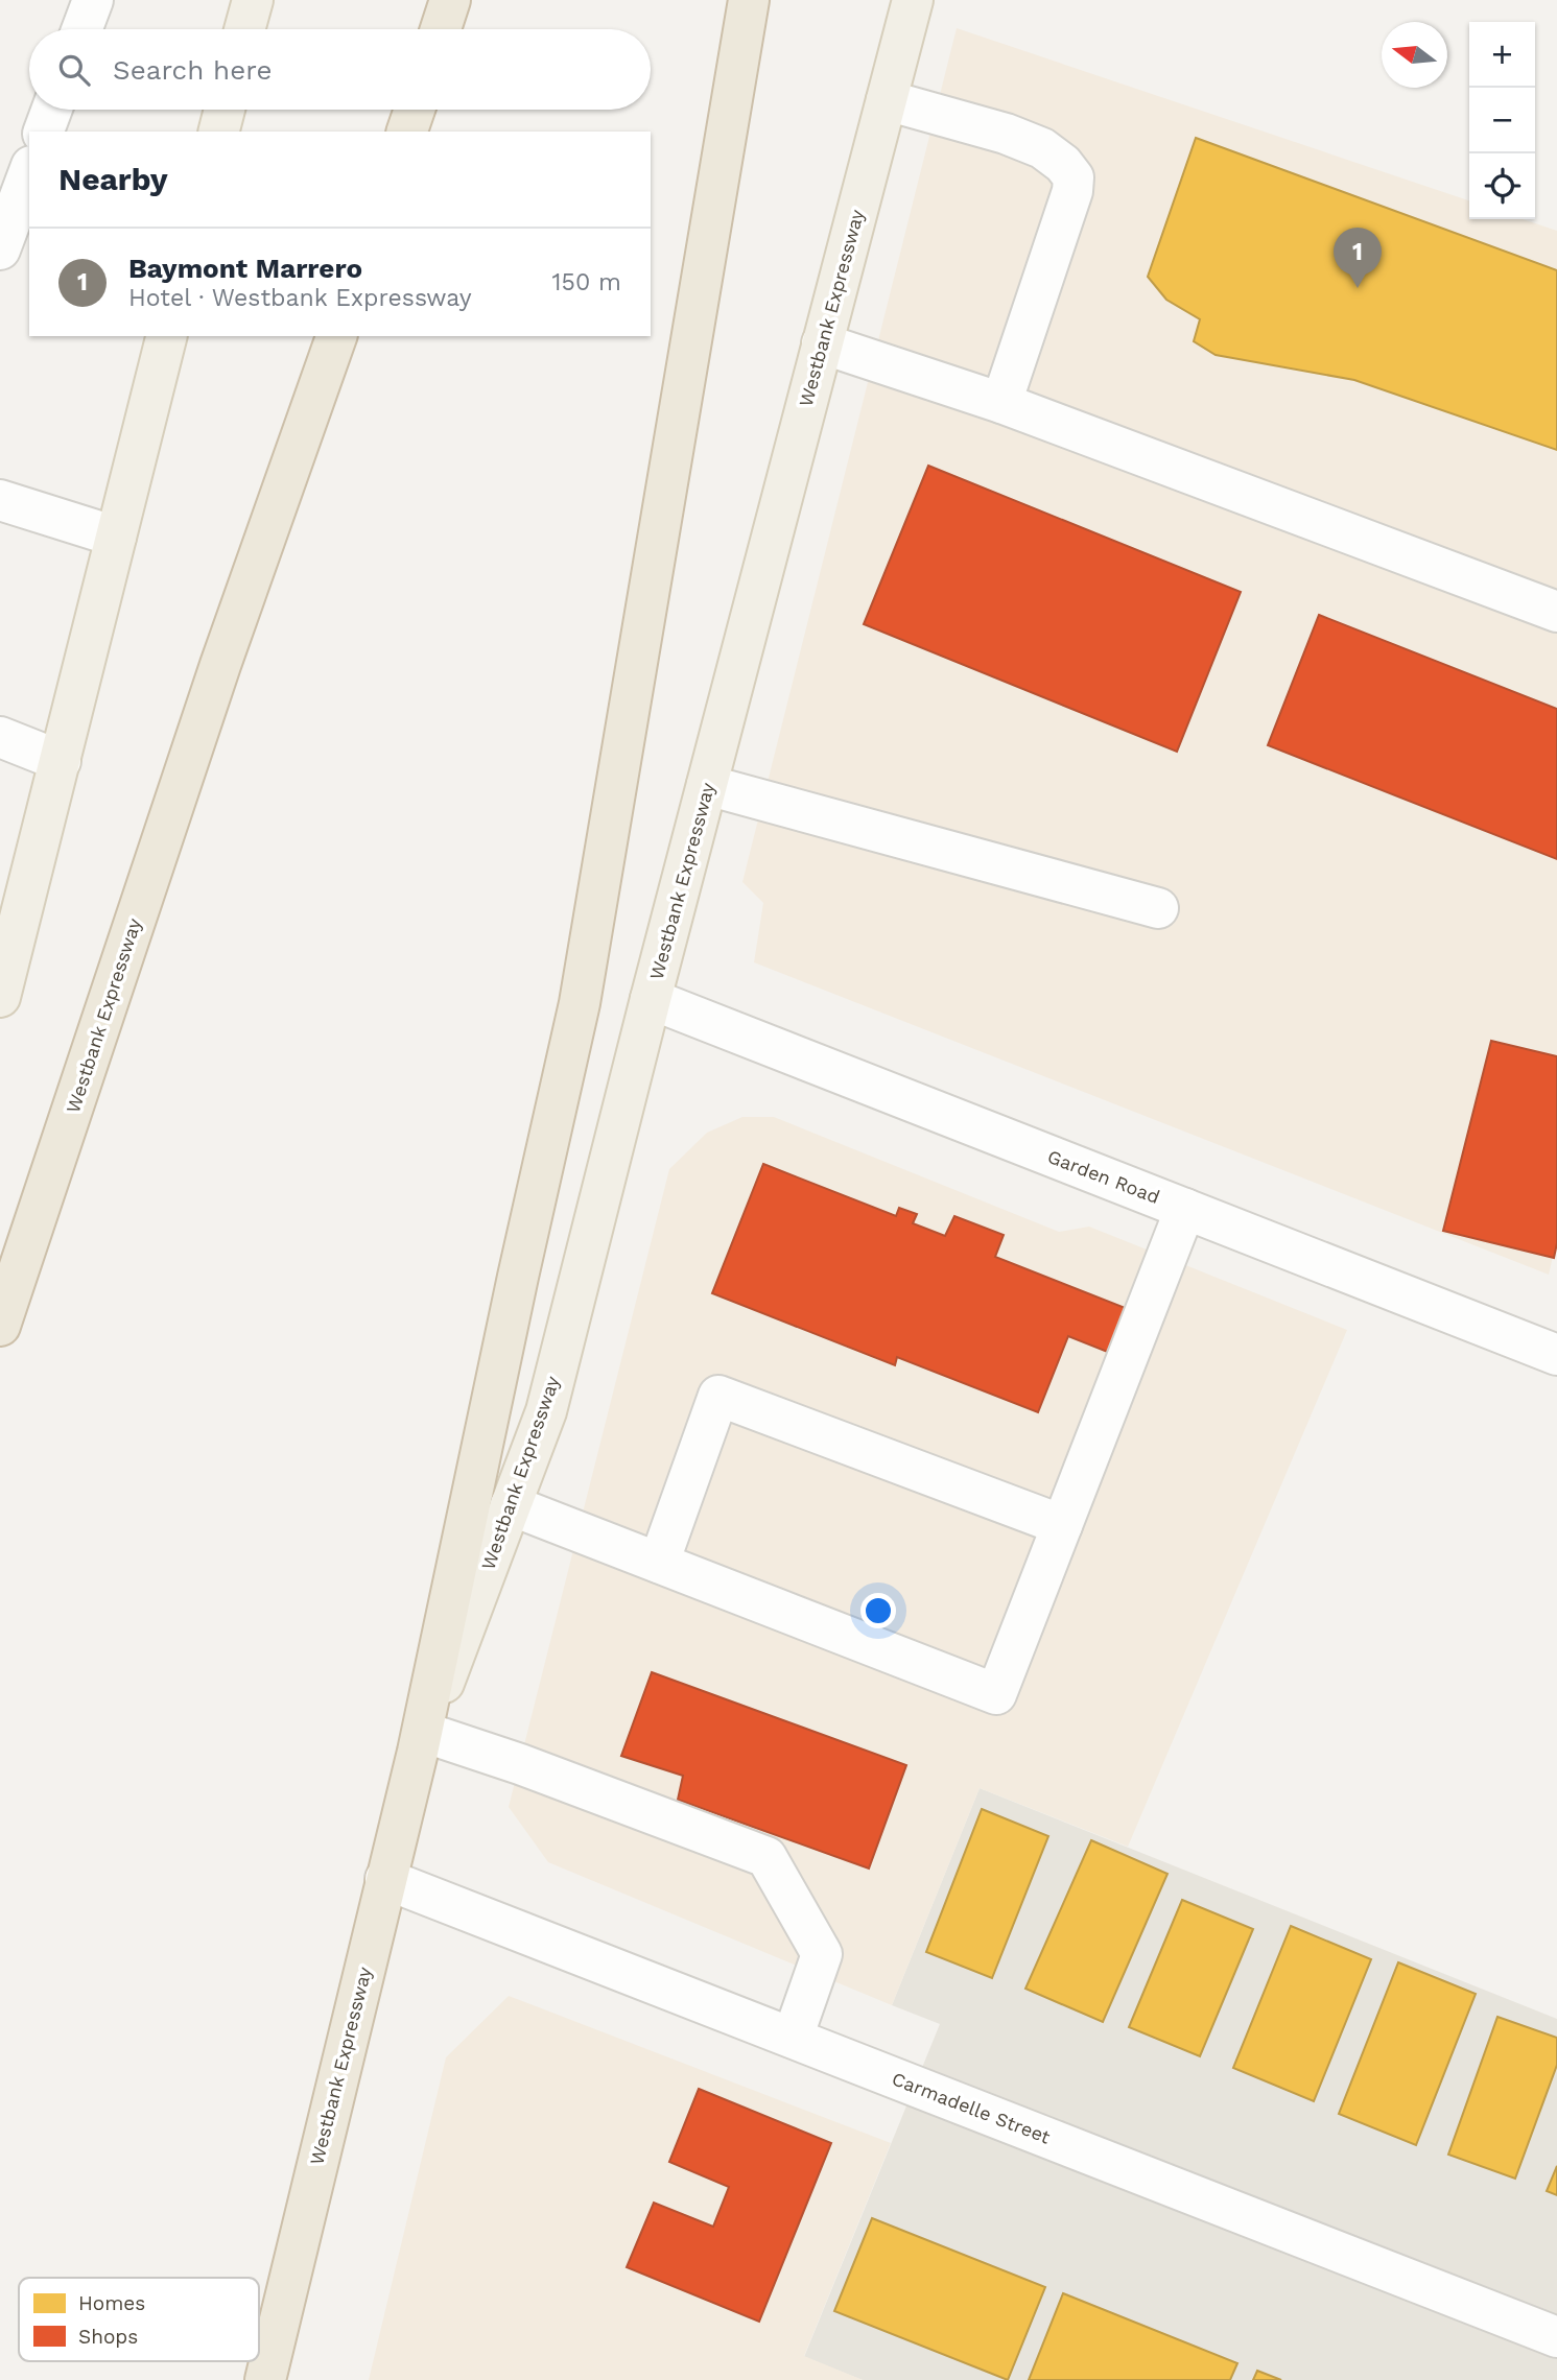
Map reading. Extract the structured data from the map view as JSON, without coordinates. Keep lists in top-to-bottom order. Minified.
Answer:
{"streets":{"highway":["Westbank Expressway"],"street":["Garden Road","Carmadelle Street"]},"crossings":[["Westbank Expressway","Garden Road"],["Westbank Expressway","Carmadelle Street"]],"legend":["Homes","Shops"],"north":"left","page":{"map_buttons":["+","−"],"search":"Search here","heading":"Nearby","list":[{"mark":"1","name":"Baymont Marrero","note":"Hotel · Westbank Expressway","value":"150 m"}],"pins":"1"}}
